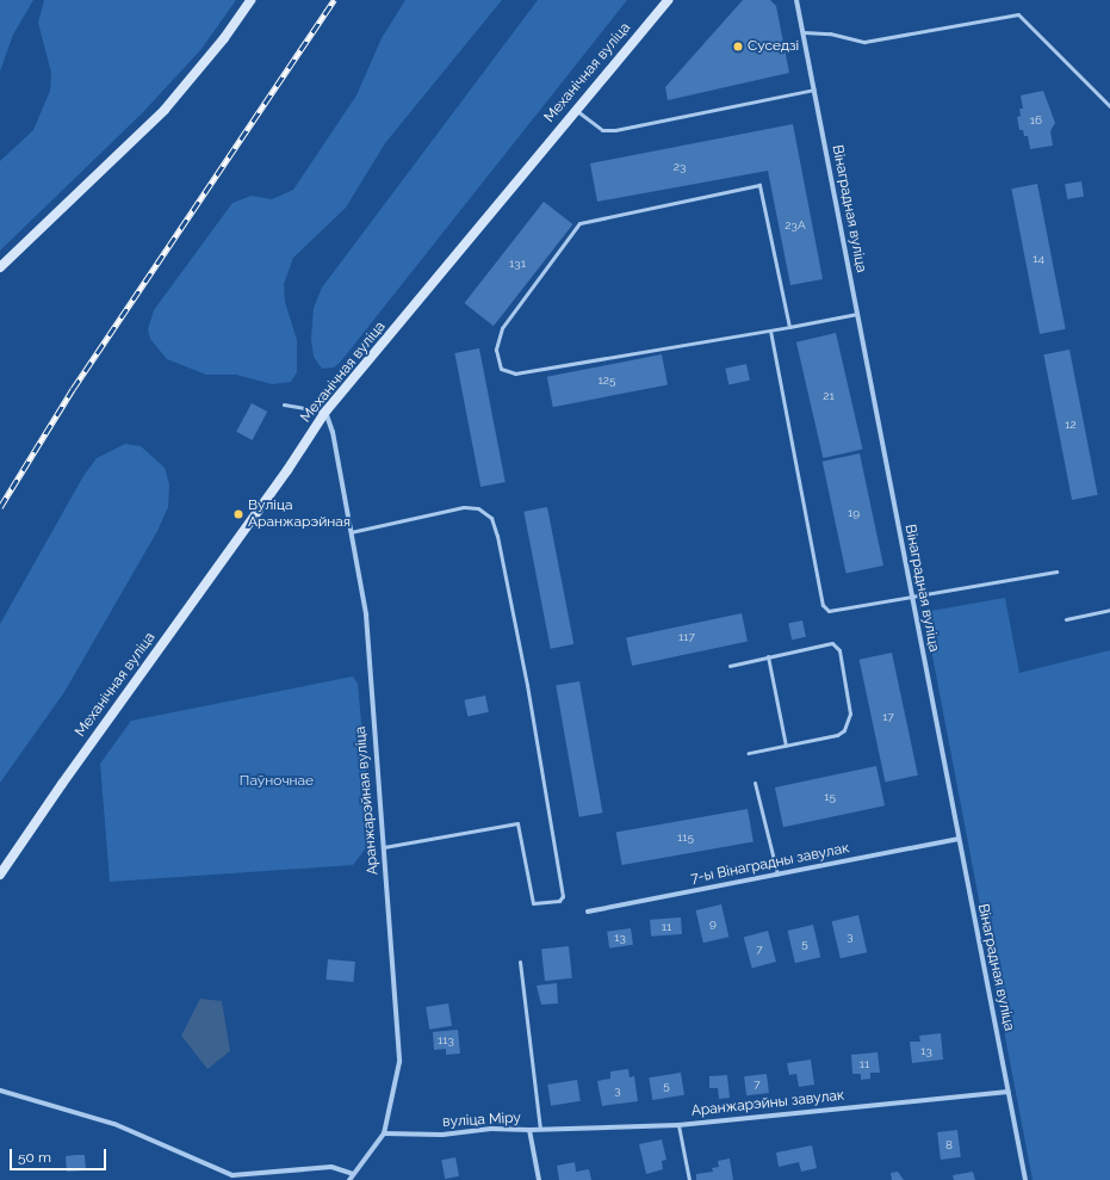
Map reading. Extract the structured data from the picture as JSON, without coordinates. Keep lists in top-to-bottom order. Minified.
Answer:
{"streets":{"street":["Механічная вуліца","Вінаградная вуліца","Аранжарэйная вуліца","7-ы Вінаградны завулак","Аранжарэйны завулак","вуліца Міру"]},"crossings":[["Механічная вуліца","Аранжарэйная вуліца"],["Вінаградная вуліца","7-ы Вінаградны завулак"],["Вінаградная вуліца","Аранжарэйны завулак"],["Аранжарэйная вуліца","вуліца Міру"],["Аранжарэйны завулак","вуліца Міру"]],"parks":["Паўночнае"],"places":["Суседзі","Вуліца Аранжарэйная"],"house_numbers":["16","23","23А","14","131","125","21","12","19","117","17","15","115","9","11","3","13","5","7","113","13","11","7","5","3","8"],"scale_bar":"50 m"}
